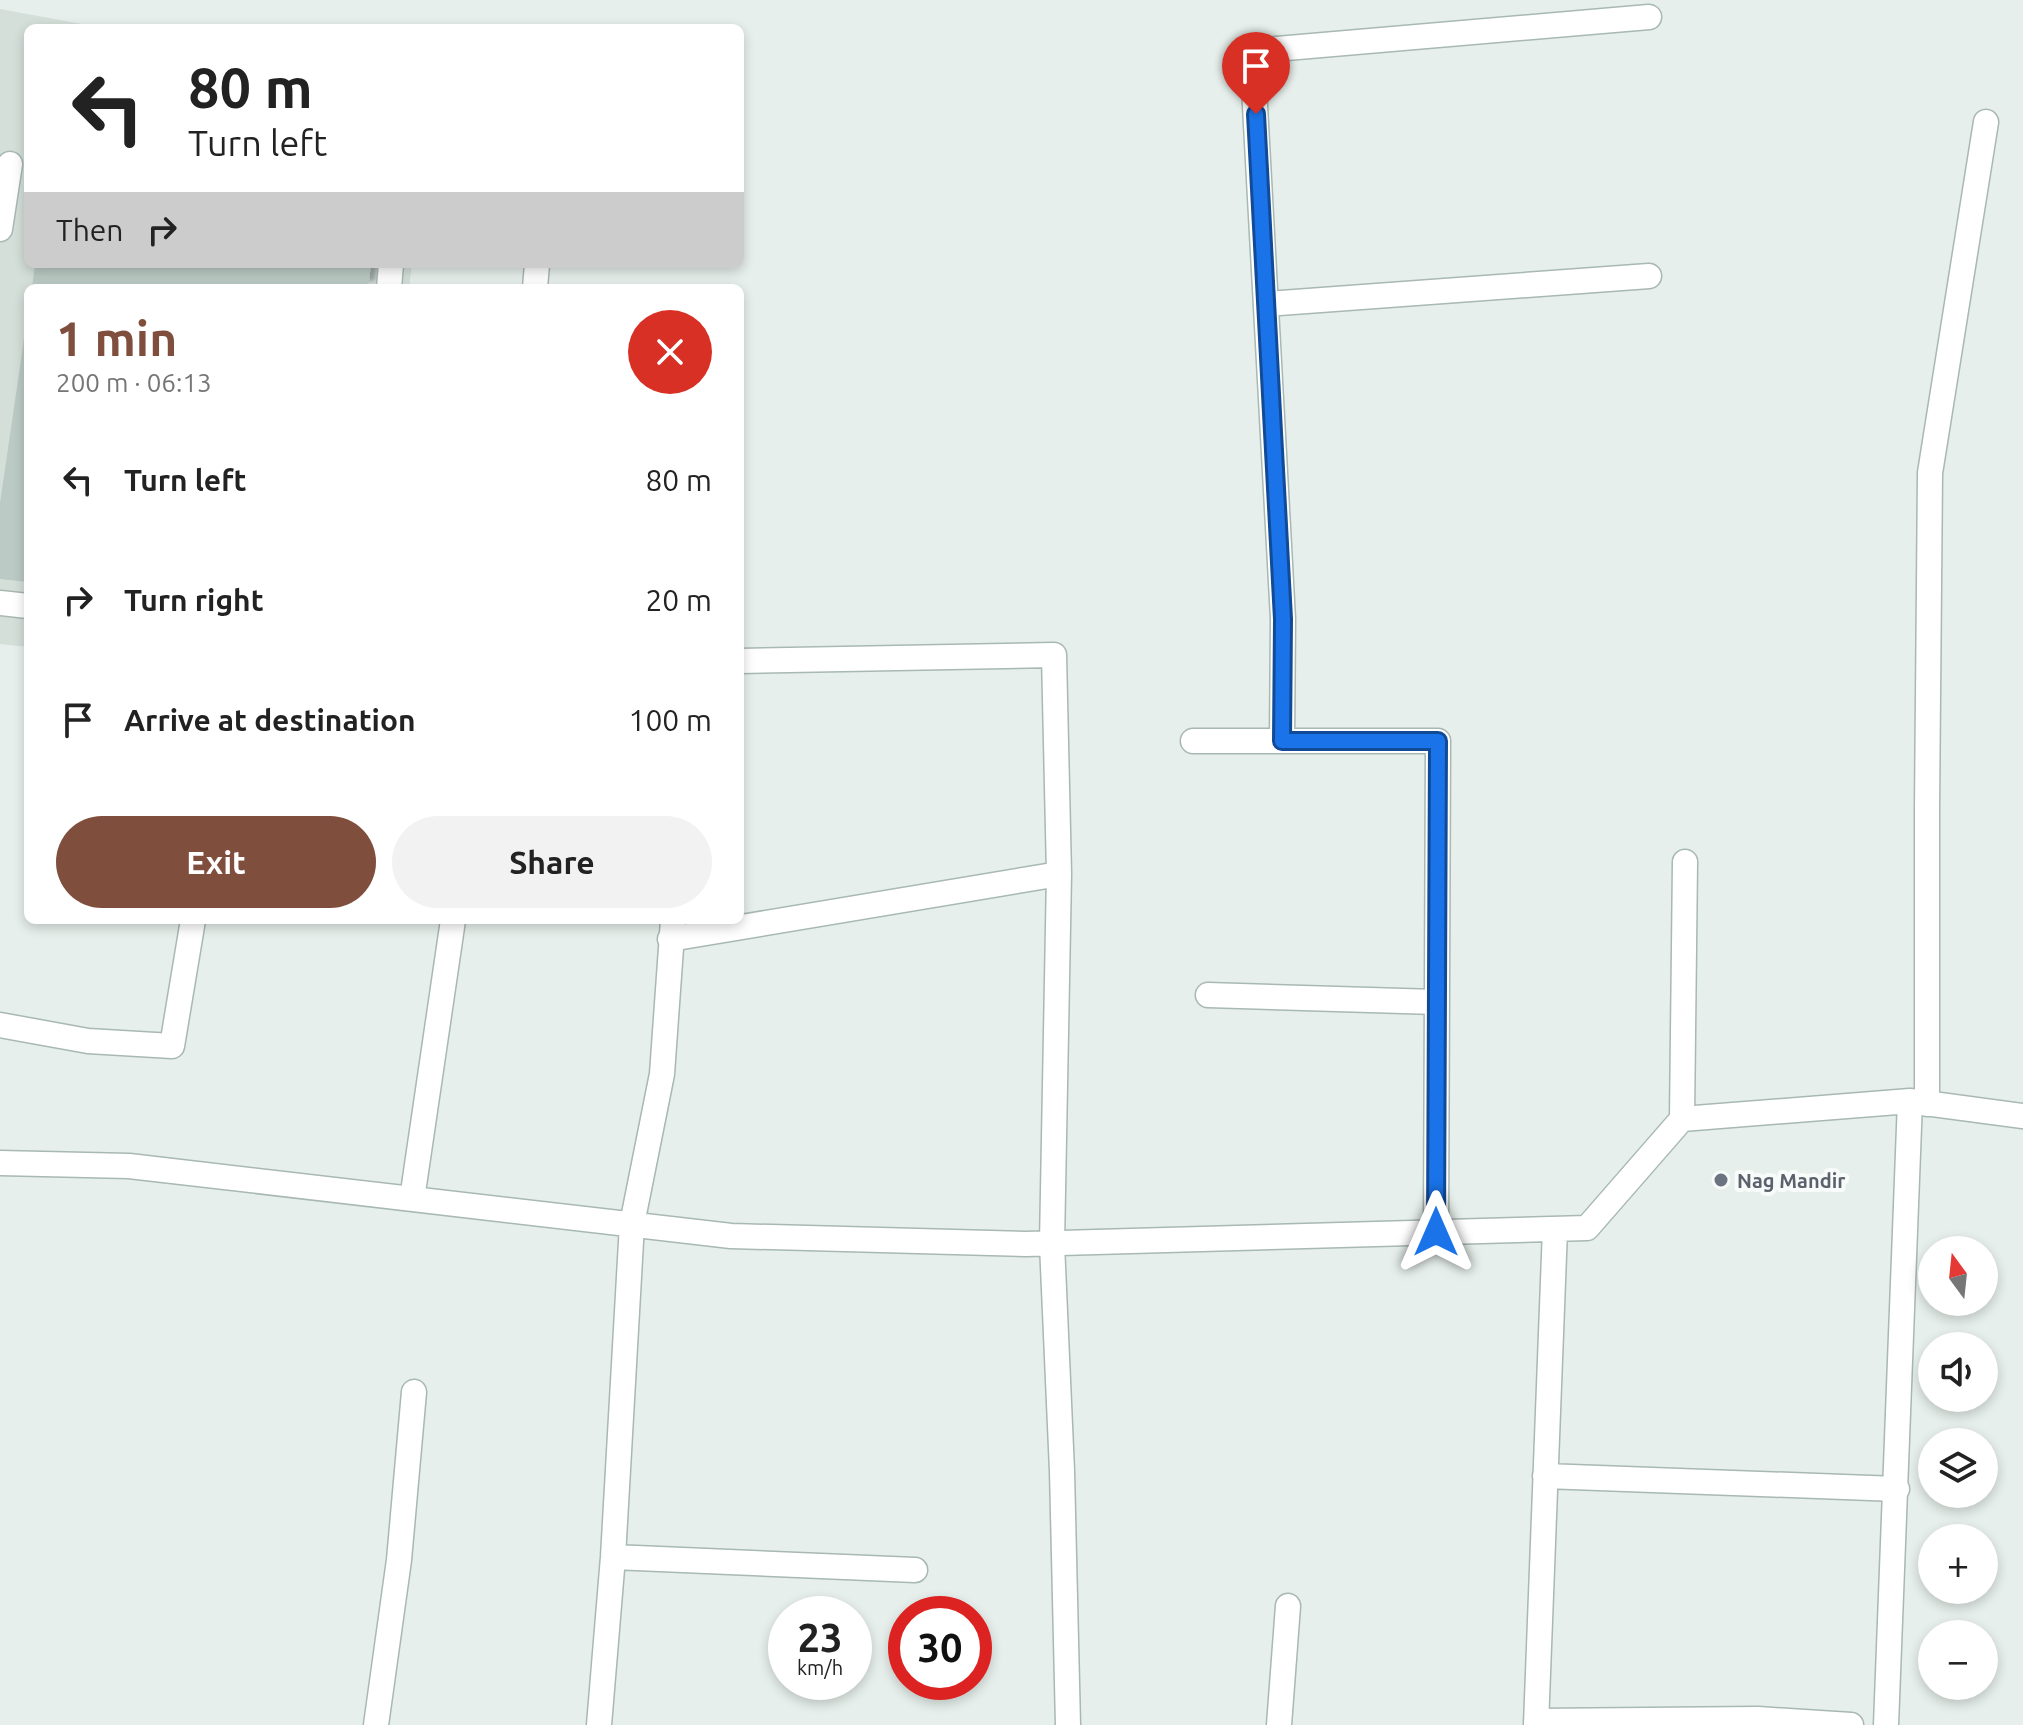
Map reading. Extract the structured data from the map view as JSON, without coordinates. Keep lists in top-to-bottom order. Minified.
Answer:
{"places":["Nag Mandir"],"north":"top","page":{"turn":["80 m","Turn left"],"then":"Then","heading":["1 min","200 m · 06:13"],"list":[{"name":"Turn left","value":"80 m"},{"name":"Turn right","value":"20 m"},{"name":"Arrive at destination","value":"100 m"}],"buttons":["Exit","Share"],"map_buttons":["+","−"],"speed":"23 km/h","limit":"30"}}
